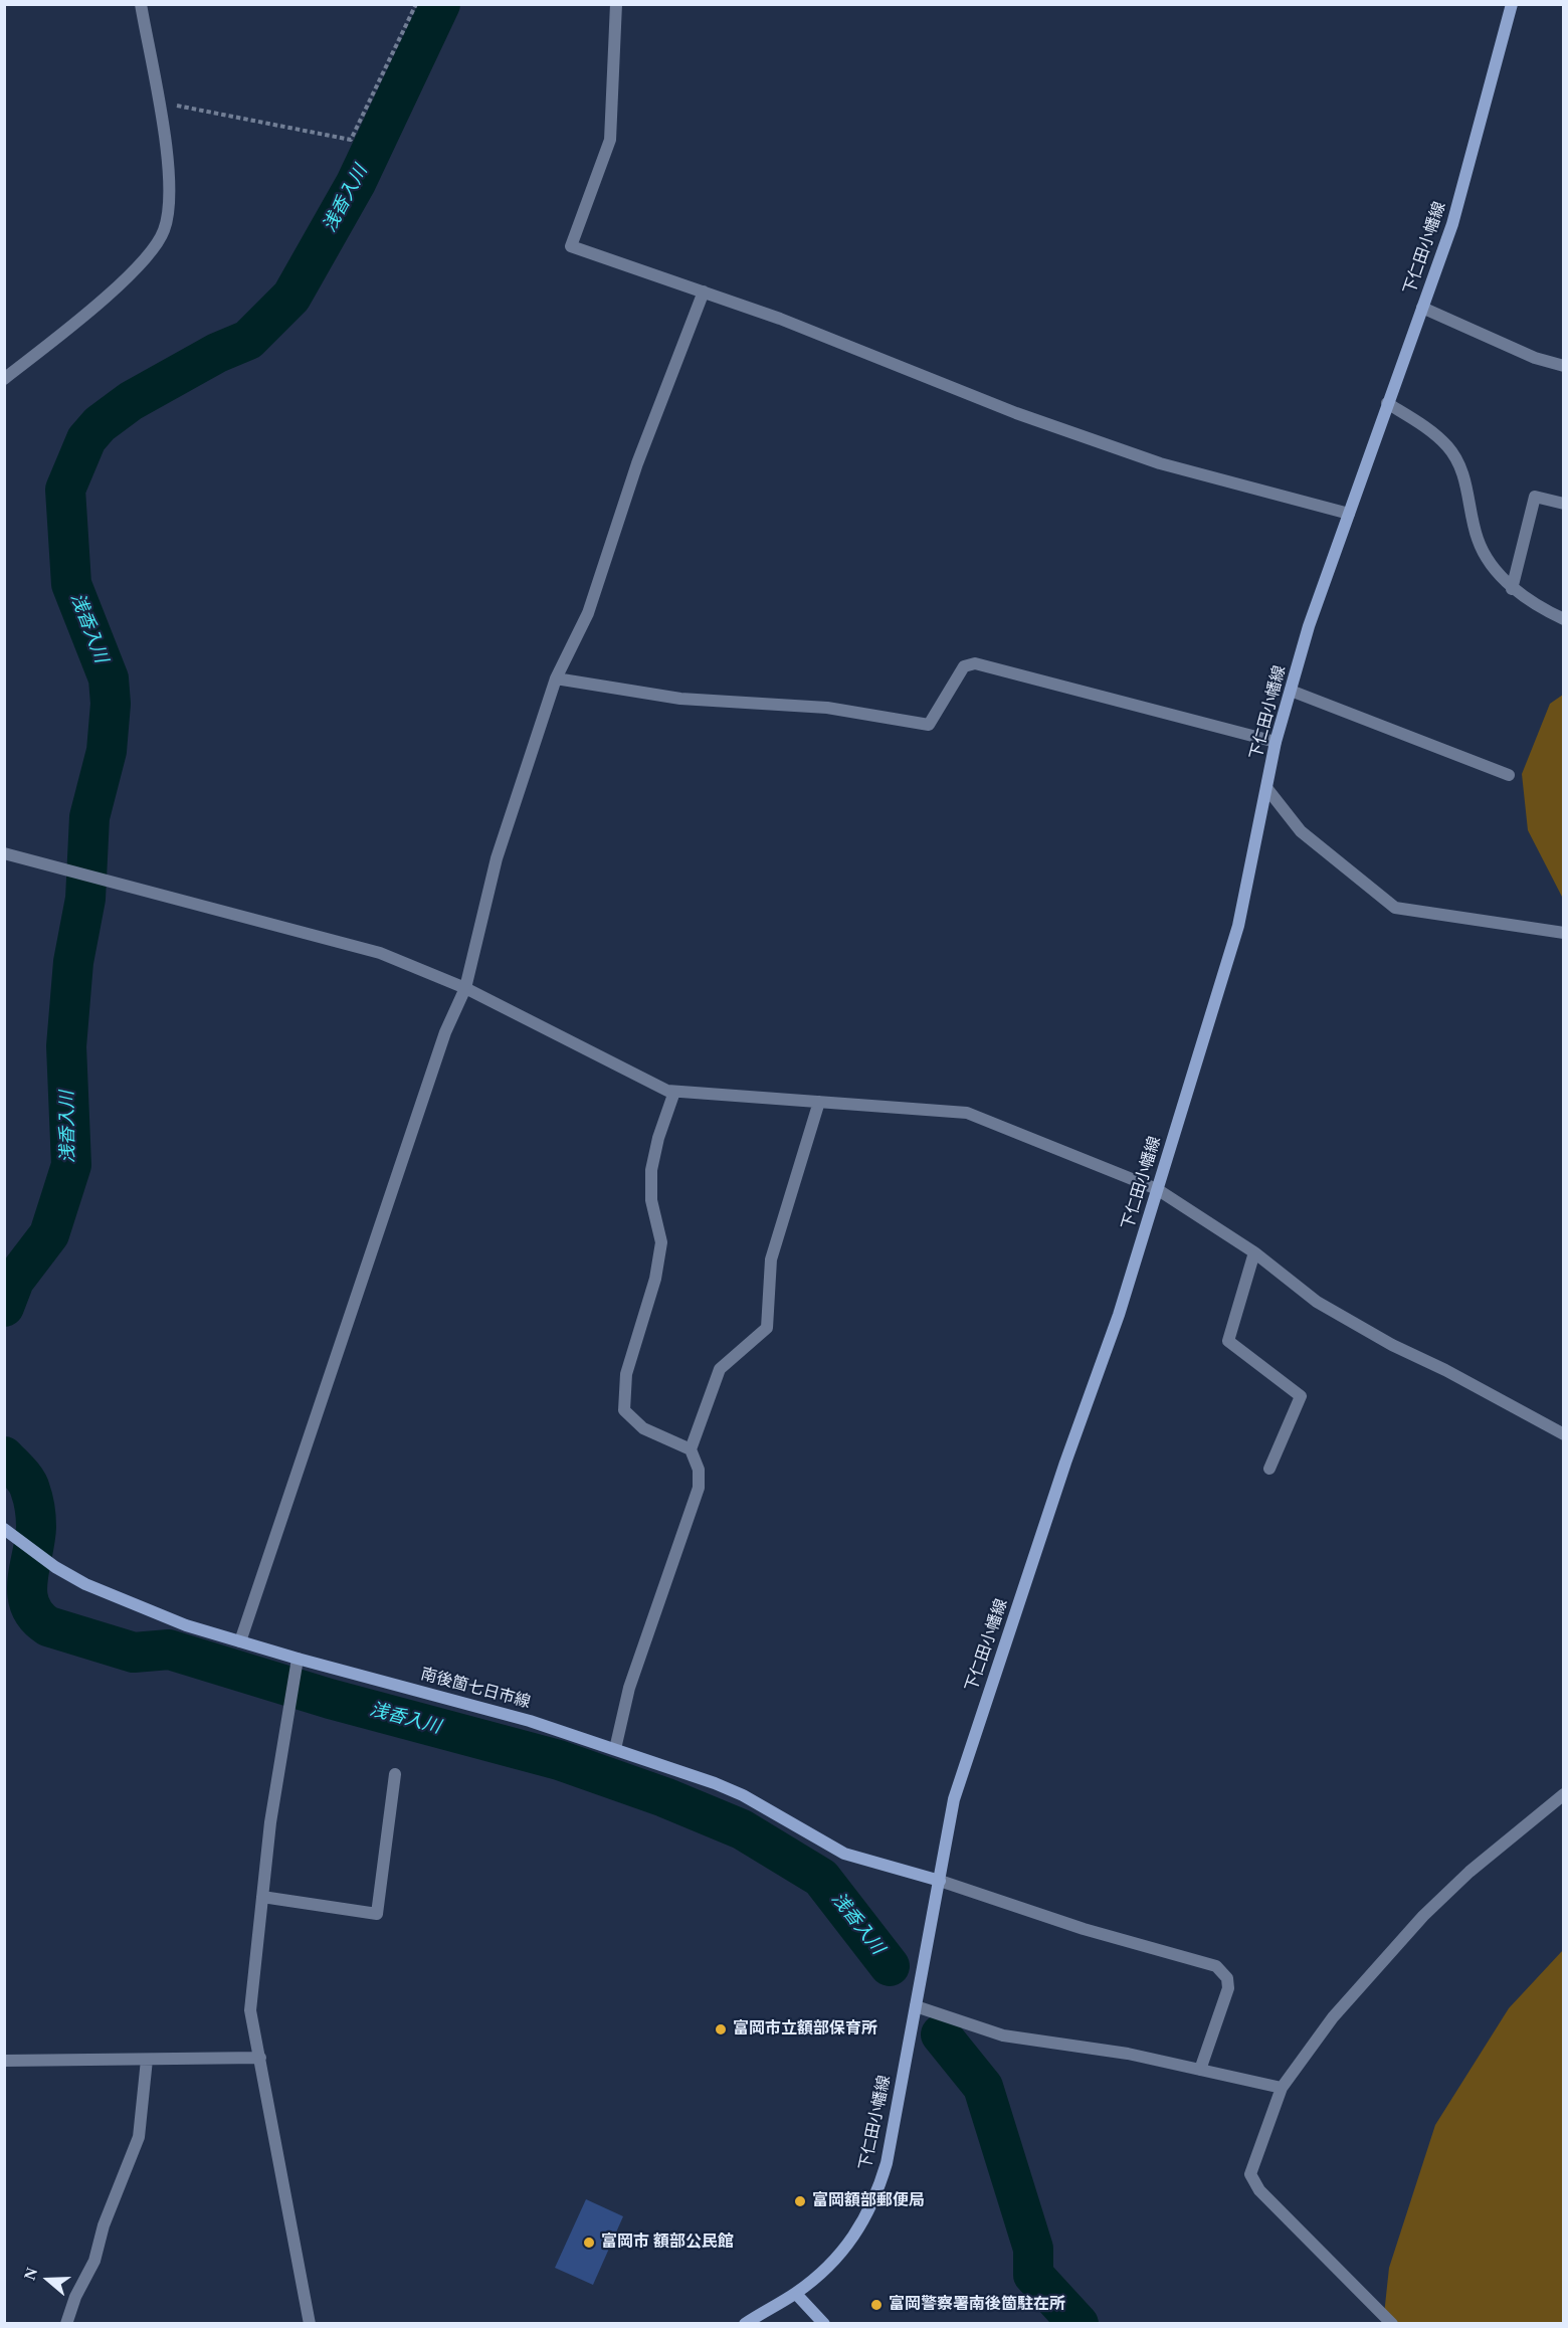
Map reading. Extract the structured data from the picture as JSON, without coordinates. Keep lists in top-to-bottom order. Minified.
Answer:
{"streets":{"main road":["下仁田小幡線","南後箇七日市線"]},"crossings":[["下仁田小幡線","南後箇七日市線"]],"water":["浅香入川"],"places":["富岡市立額部保育所","富岡額部郵便局","富岡市 額部公民館","富岡警察署南後箇駐在所"],"north":"left"}
